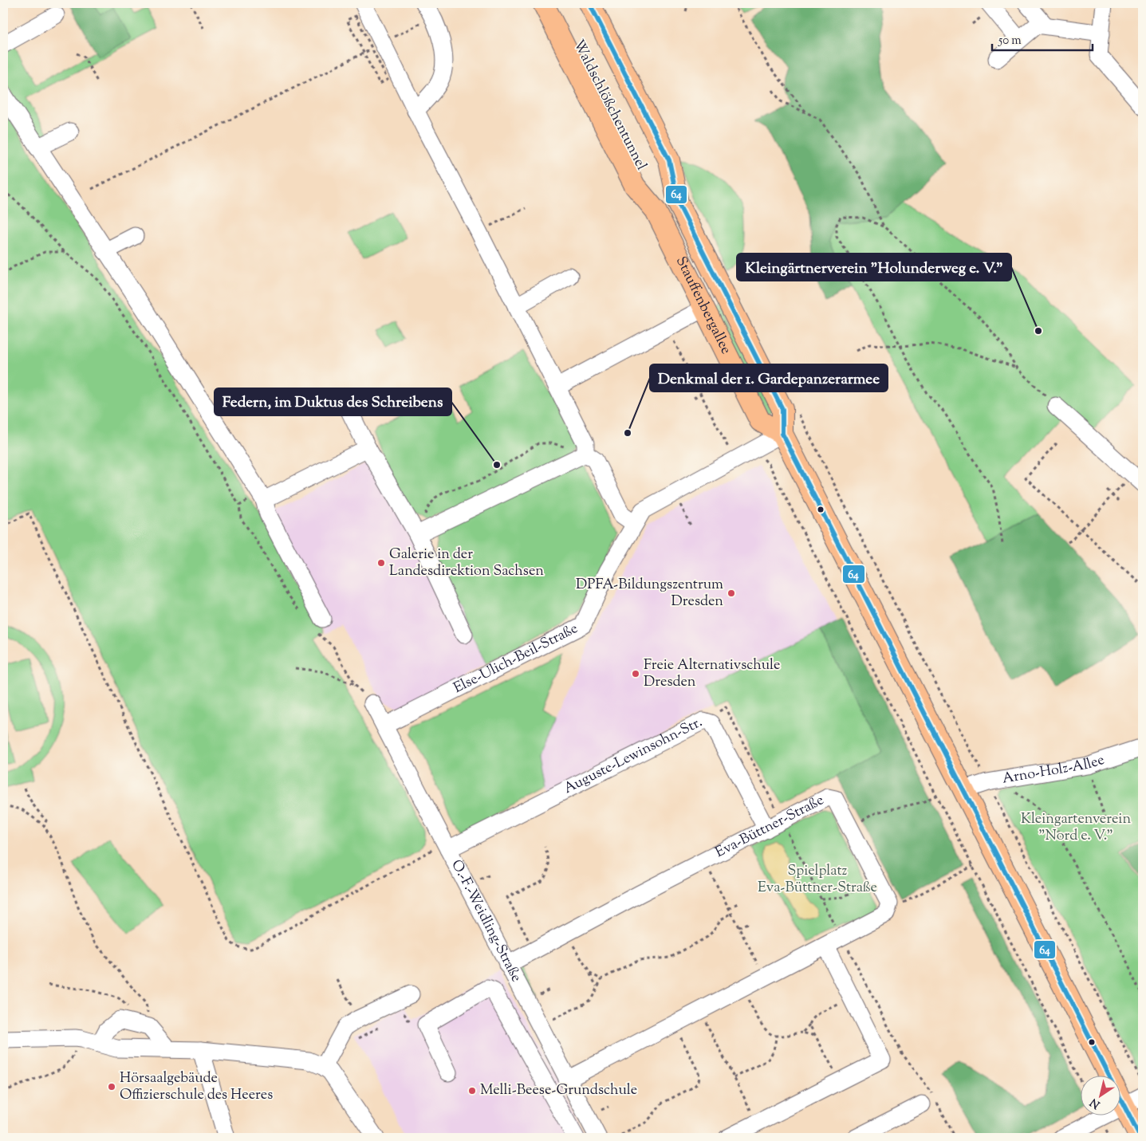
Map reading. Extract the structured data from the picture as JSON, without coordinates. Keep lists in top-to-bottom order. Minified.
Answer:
{"streets":{"main road":["Waldschlößchentunnel","Stauffenbergallee"],"street":["Else-Ulich-Beil-Straße","Auguste-Lewinsohn-Str.","Arno-Holz-Allee","Eva-Büttner-Straße","O.-F.-Weidling-Straße"]},"crossings":[["Waldschlößchentunnel","Stauffenbergallee"],["Stauffenbergallee","Else-Ulich-Beil-Straße"],["Else-Ulich-Beil-Straße","O.-F.-Weidling-Straße"],["Auguste-Lewinsohn-Str.","Eva-Büttner-Straße"],["Auguste-Lewinsohn-Str.","O.-F.-Weidling-Straße"],["Eva-Büttner-Straße","O.-F.-Weidling-Straße"]],"parks":["Kleingartenverein \"Nord e. V.\"","Spielplatz Eva-Büttner-Straße"],"places":["Kleingärtnerverein \"Holunderweg e. V.\"","Denkmal der 1. Gardepanzerarmee","Federn, im Duktus des Schreibens","Galerie in der Landesdirektion Sachsen","DPFA-Bildungszentrum Dresden","Freie Alternativschule Dresden","Hörsaalgebäude Offizierschule des Heeres","Melli-Beese-Grundschule"],"lines":["transit line 64"],"scale_bar":"50 m","north":"bottom left"}
